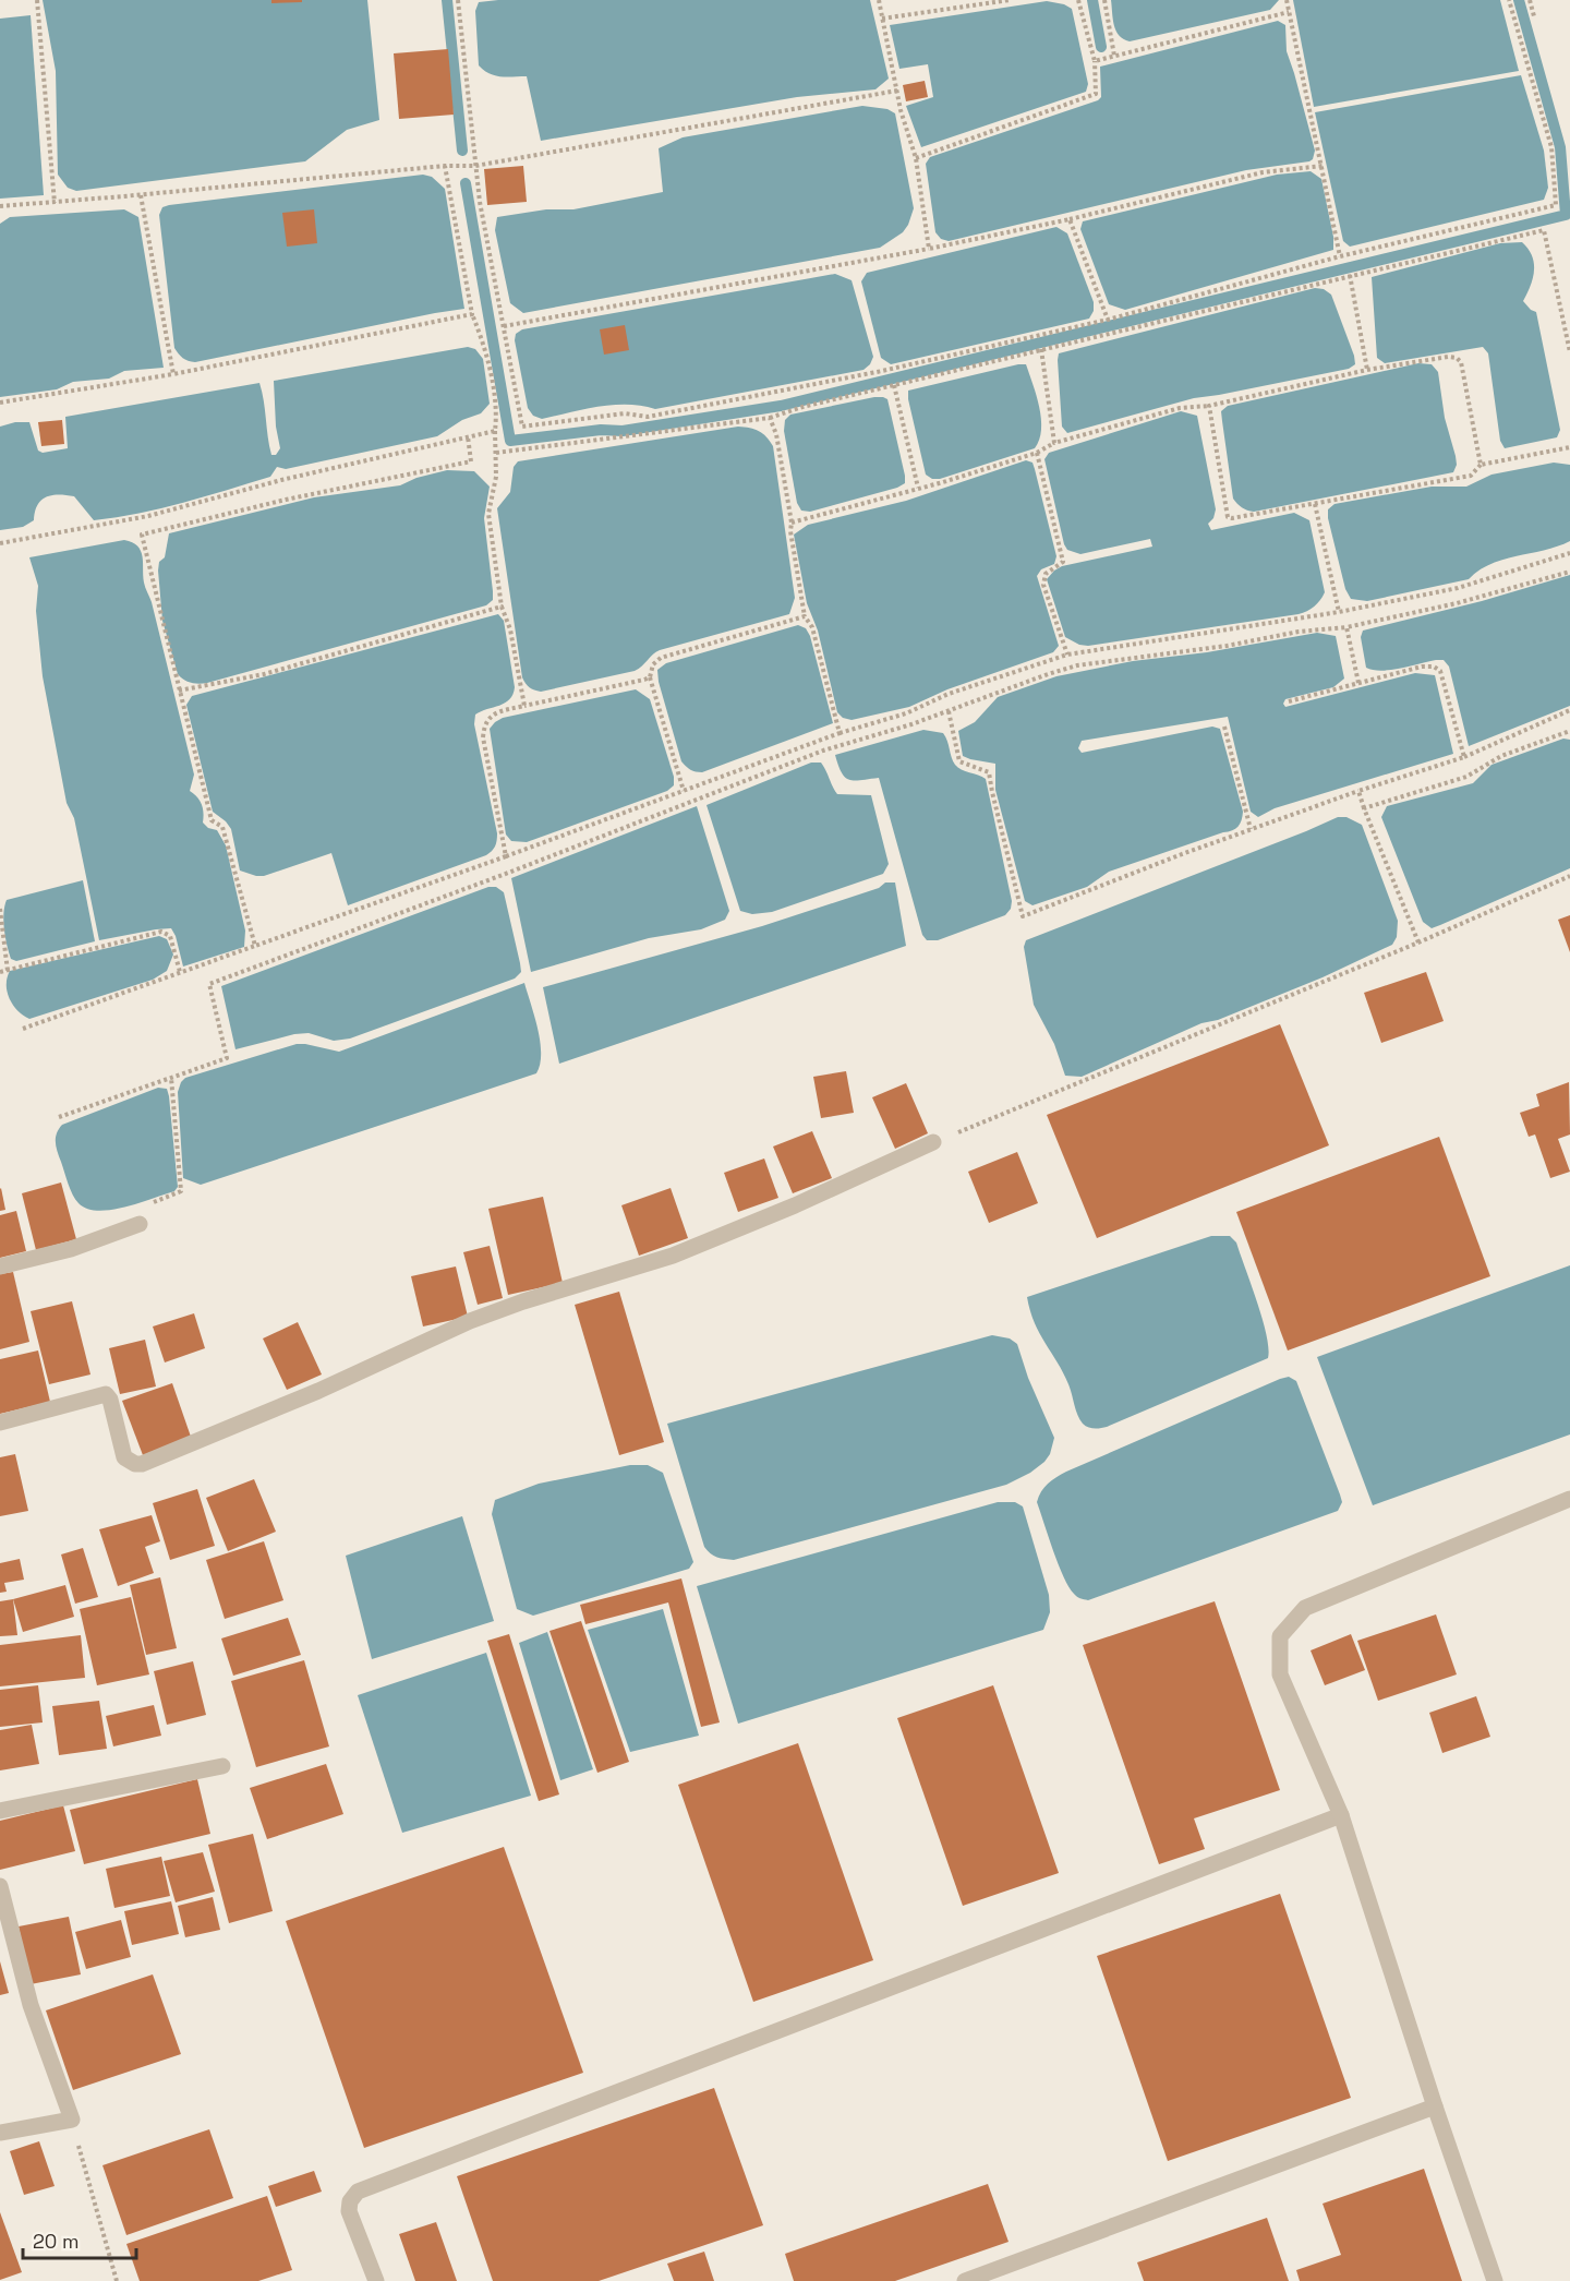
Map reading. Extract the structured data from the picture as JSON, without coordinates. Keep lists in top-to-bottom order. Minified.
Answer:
{"scale_bar":"20 m"}
